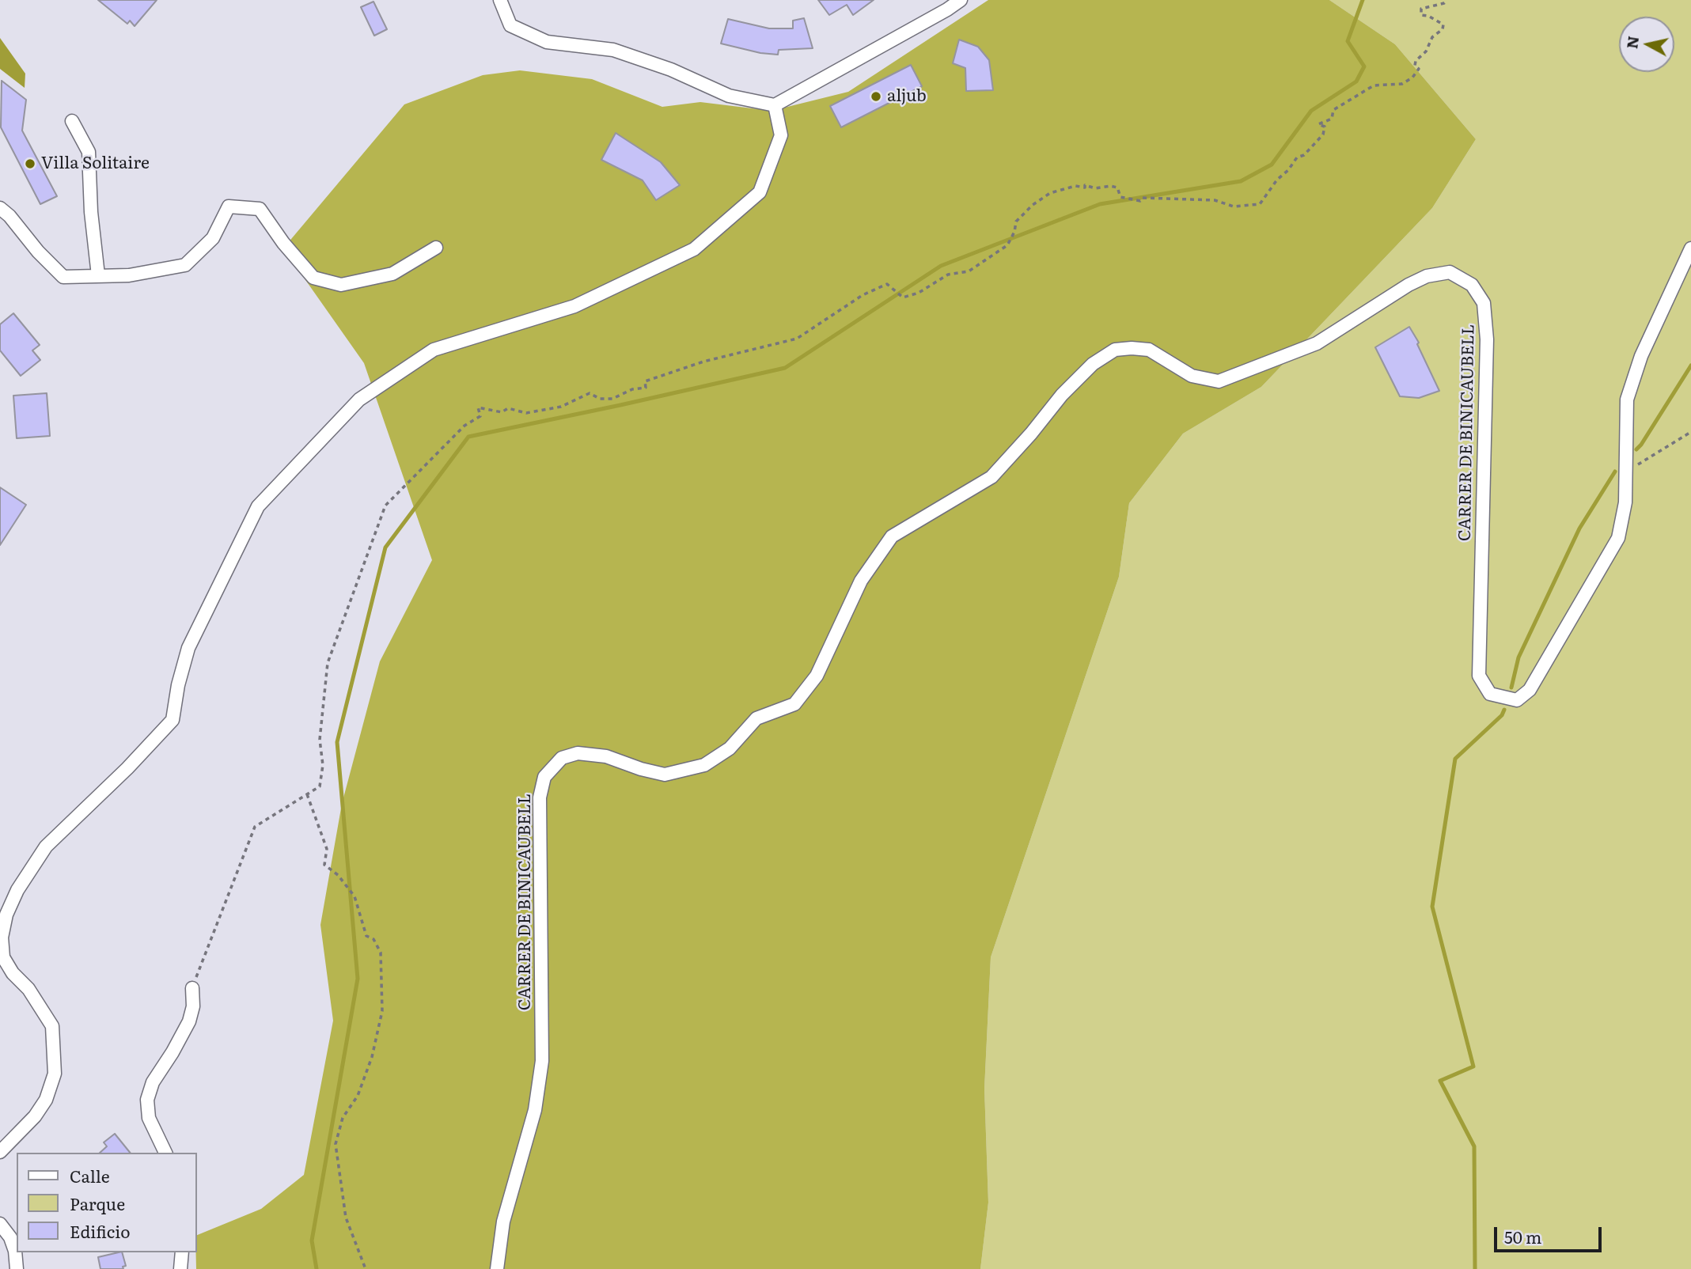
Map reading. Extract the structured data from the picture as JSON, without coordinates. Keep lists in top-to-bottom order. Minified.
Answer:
{"streets":{"street":["CARRER DE BINICAUBELL"]},"places":["aljub","Villa Solitaire"],"legend":["Calle","Parque","Edificio"],"scale_bar":"50 m","north":"left"}
